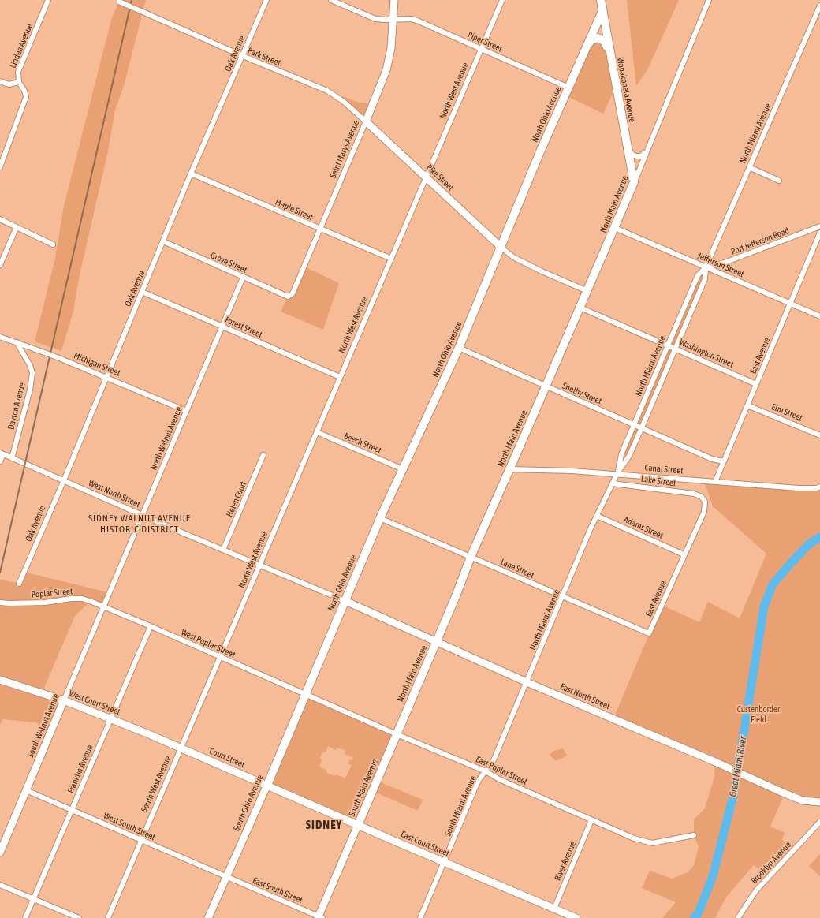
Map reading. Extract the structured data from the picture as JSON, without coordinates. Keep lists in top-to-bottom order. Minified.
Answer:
{"streets":{"main road":["Wapakoneta Avenue","North Ohio Avenue","Saint Marys Avenue","Pike Street","North Main Avenue","East North Street","West Court Street","South Walnut Avenue","Court Street","South Main Avenue","South Ohio Avenue","East Court Street"],"street":["Piper Street","Linden Avenue","Oak Avenue","Park Street","North West Avenue","North Miami Avenue","Maple Street","Port Jefferson Road","Grove Street","Jefferson Street","Forest Street","Washington Street","East Avenue","Michigan Street","Shelby Street","Dayton Avenue","Elm Street","North Walnut Avenue","Beech Street","Canal Street","Lake Street","West North Street","Helen Court","Adams Street","Lane Street","Poplar Street","West Poplar Street","Franklin Avenue","East Poplar Street","South West Avenue","South Miami Avenue","West South Street","River Avenue","Brooklyn Avenue","East South Street"]},"crossings":[["Piper Street","North West Avenue"],["Piper Street","North Ohio Avenue"],["Piper Street","Saint Marys Avenue"],["Oak Avenue","Park Street"],["Oak Avenue","Maple Street"],["Oak Avenue","Grove Street"],["Oak Avenue","Forest Street"],["Oak Avenue","Michigan Street"],["Oak Avenue","West North Street"],["Park Street","Saint Marys Avenue"],["Park Street","Pike Street"],["Wapakoneta Avenue","North Ohio Avenue"],["Wapakoneta Avenue","North Main Avenue"],["North West Avenue","Pike Street"],["North West Avenue","Maple Street"],["North West Avenue","Forest Street"],["North West Avenue","Beech Street"],["North West Avenue","West North Street"],["North West Avenue","West Poplar Street"],["North West Avenue","South West Avenue"],["North Ohio Avenue","Pike Street"],["North Ohio Avenue","Shelby Street"],["North Ohio Avenue","Beech Street"],["North Ohio Avenue","West North Street"],["North Ohio Avenue","Lane Street"],["North Ohio Avenue","West Poplar Street"],["North Ohio Avenue","East North Street"],["North Ohio Avenue","East Poplar Street"],["North Ohio Avenue","South Ohio Avenue"],["North Miami Avenue","Port Jefferson Road"],["North Miami Avenue","Jefferson Street"],["North Miami Avenue","Washington Street"],["North Miami Avenue","Shelby Street"],["North Miami Avenue","Canal Street"],["North Miami Avenue","Lake Street"],["North Miami Avenue","Adams Street"],["North Miami Avenue","Lane Street"],["North Miami Avenue","East North Street"],["North Miami Avenue","East Poplar Street"],["North Miami Avenue","South Miami Avenue"],["Saint Marys Avenue","Pike Street"],["Saint Marys Avenue","Maple Street"],["Saint Marys Avenue","Grove Street"],["North Main Avenue","Jefferson Street"],["North Main Avenue","Washington Street"],["North Main Avenue","Shelby Street"],["North Main Avenue","Canal Street"],["North Main Avenue","Lane Street"],["North Main Avenue","East North Street"],["North Main Avenue","East Poplar Street"],["North Main Avenue","South Main Avenue"],["Port Jefferson Road","Jefferson Street"],["Grove Street","North Walnut Avenue"],["Jefferson Street","East Avenue"],["Forest Street","North Walnut Avenue"],["Washington Street","East Avenue"],["East Avenue","Shelby Street"],["East Avenue","Elm Street"],["East Avenue","Canal Street"],["East Avenue","Lake Street"],["East Avenue","Adams Street"],["East Avenue","Lane Street"],["Michigan Street","Dayton Avenue"],["Michigan Street","North Walnut Avenue"],["Dayton Avenue","West North Street"],["North Walnut Avenue","West North Street"],["North Walnut Avenue","Poplar Street"],["North Walnut Avenue","West Poplar Street"],["North Walnut Avenue","South Walnut Avenue"],["West North Street","Helen Court"],["West North Street","East North Street"],["Poplar Street","West Poplar Street"],["Poplar Street","South Walnut Avenue"],["West Poplar Street","South Walnut Avenue"],["West Poplar Street","Franklin Avenue"],["West Poplar Street","East Poplar Street"],["West Poplar Street","South West Avenue"],["West Poplar Street","South Ohio Avenue"],["West Court Street","South Walnut Avenue"],["West Court Street","Court Street"],["West Court Street","Franklin Avenue"],["West Court Street","South West Avenue"],["South Walnut Avenue","West South Street"],["Court Street","South West Avenue"],["Court Street","South Ohio Avenue"],["Court Street","East Court Street"],["Franklin Avenue","West South Street"],["East Poplar Street","South Main Avenue"],["East Poplar Street","South Ohio Avenue"],["East Poplar Street","South Miami Avenue"],["East Poplar Street","River Avenue"],["South West Avenue","West South Street"],["South Main Avenue","East Court Street"],["South Main Avenue","East South Street"],["South Ohio Avenue","West South Street"],["South Ohio Avenue","East Court Street"],["South Ohio Avenue","East South Street"],["South Miami Avenue","East Court Street"],["West South Street","East South Street"],["East Court Street","River Avenue"]],"districts":["SIDNEY WALNUT AVENUE HISTORIC DISTRICT","SIDNEY"],"water":["Great Miami River"],"parks":["Custenborder Field"]}
